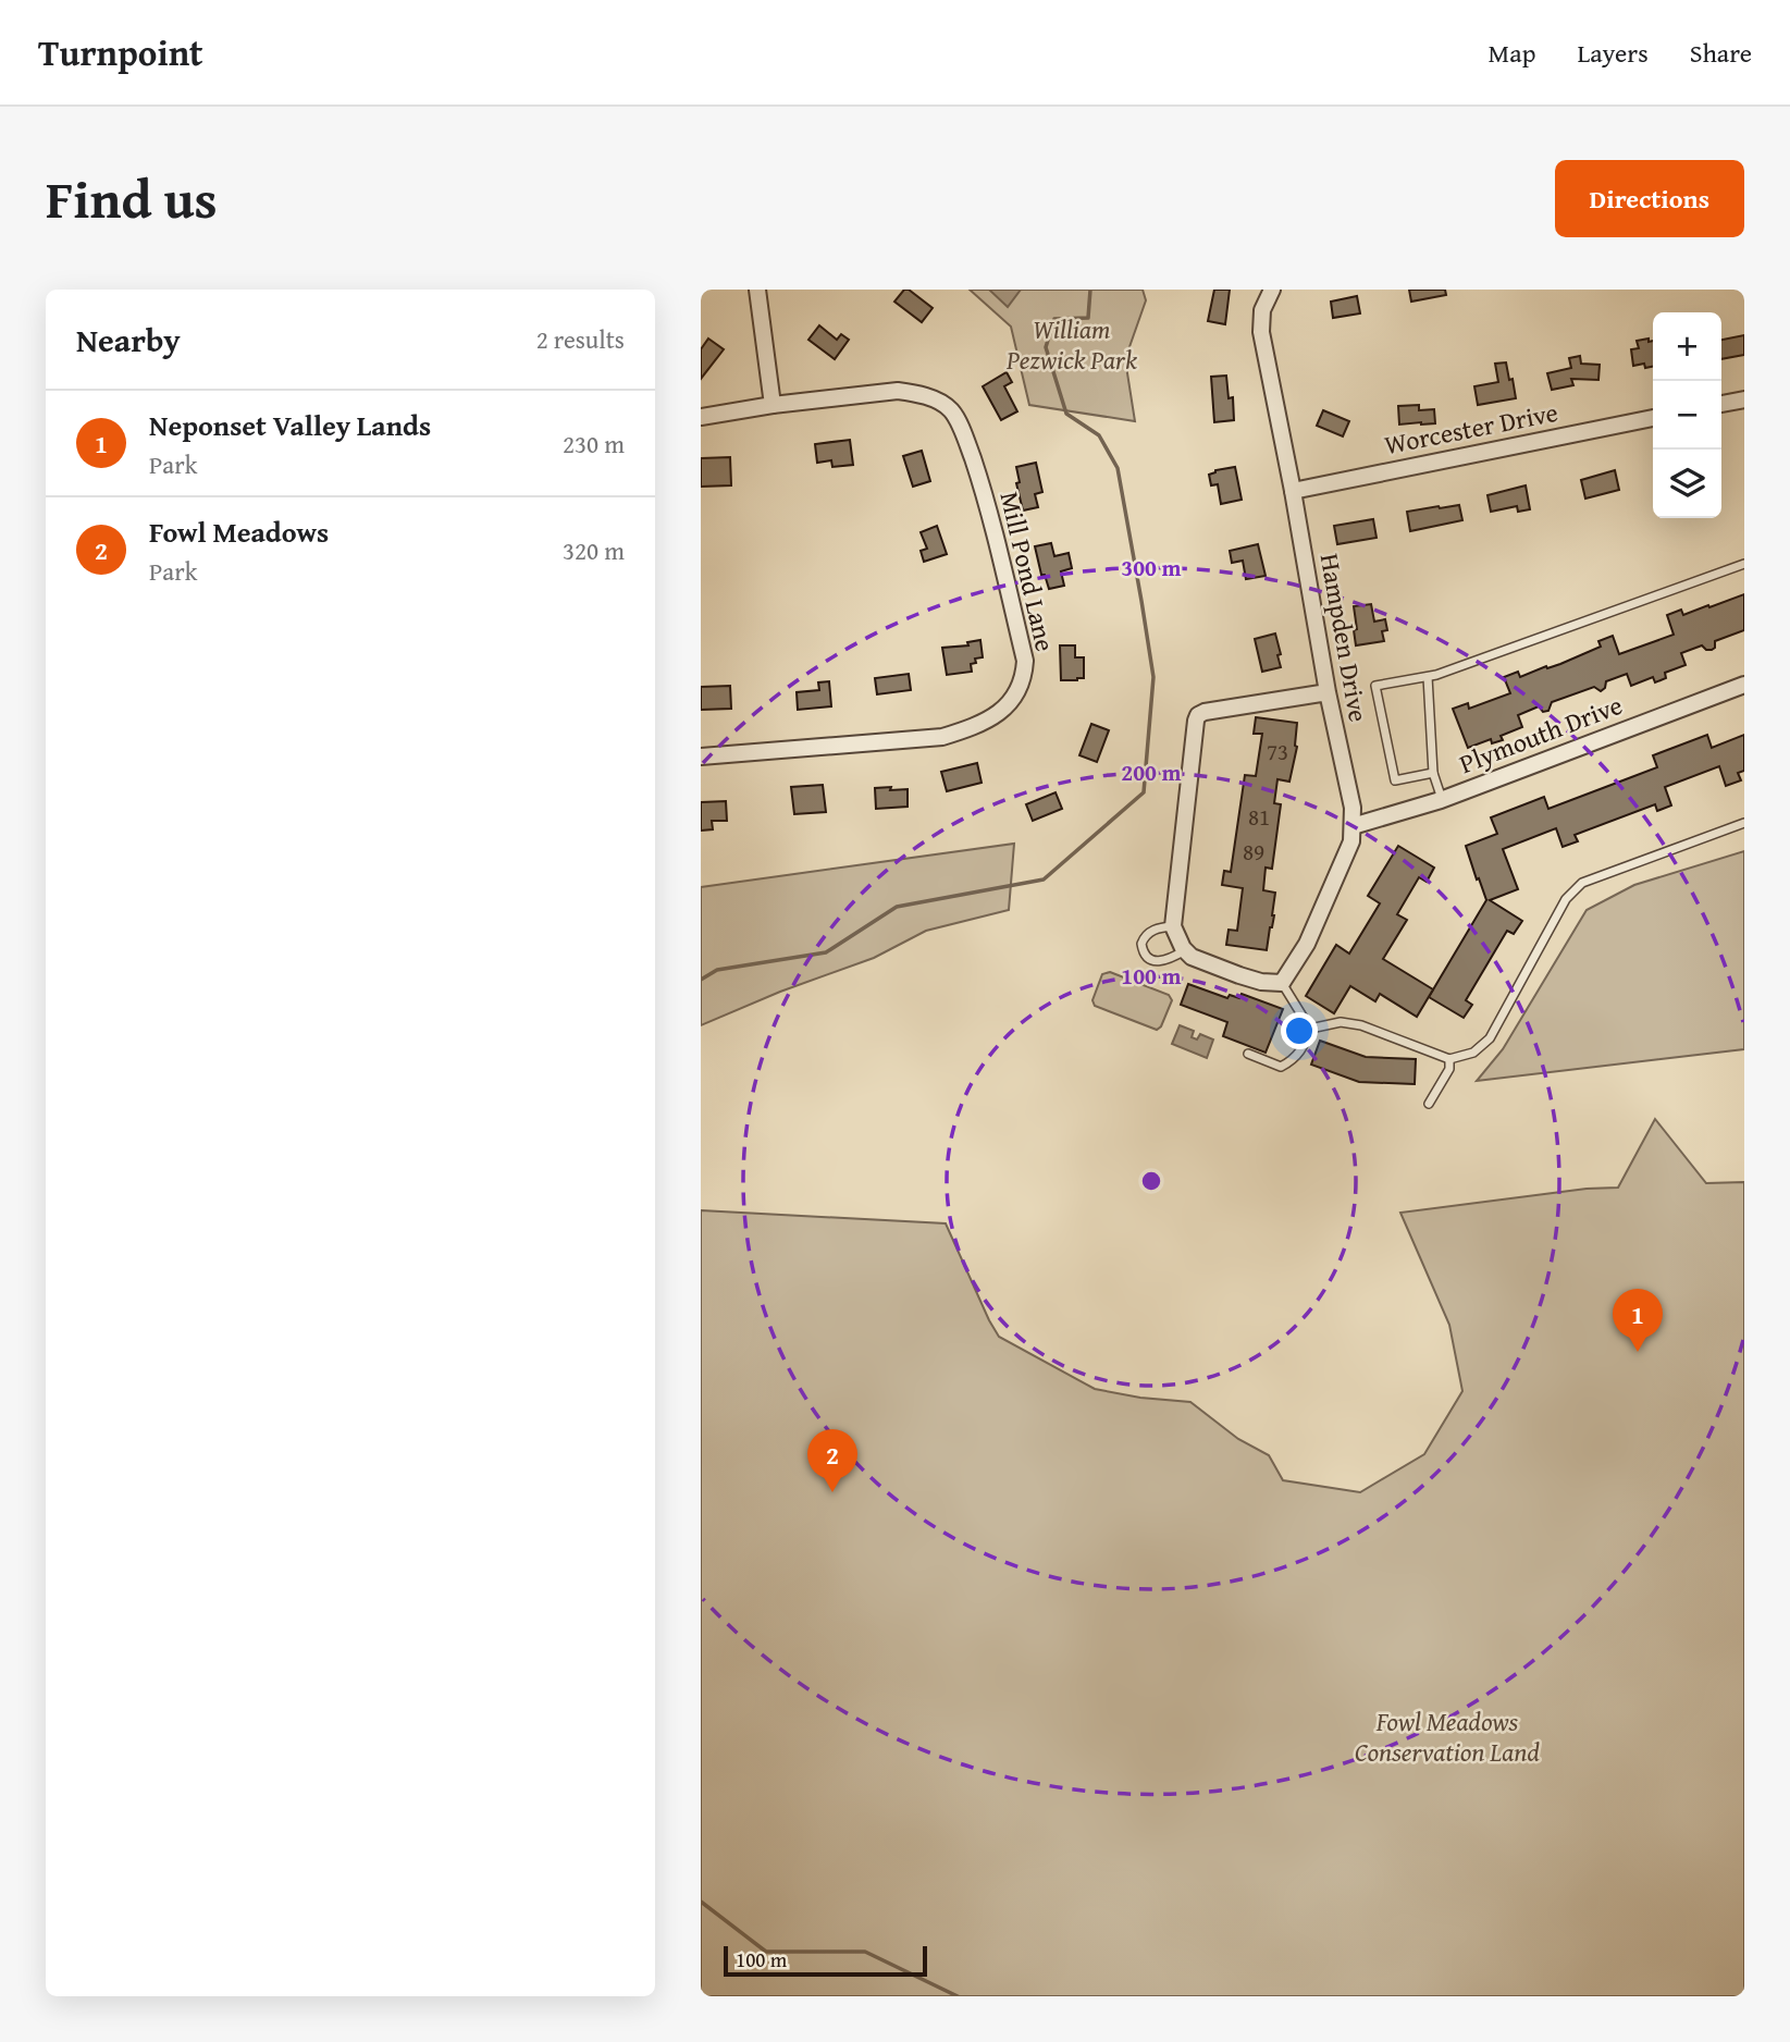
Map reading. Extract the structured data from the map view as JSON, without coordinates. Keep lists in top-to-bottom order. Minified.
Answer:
{"streets":{"street":["Worcester Drive","Mill Pond Lane","Hampden Drive","Plymouth Drive"]},"crossings":[["Worcester Drive","Hampden Drive"],["Hampden Drive","Plymouth Drive"]],"parks":["William Pezwick Park","Fowl Meadows Conservation Land"],"house_numbers":["73","81","89"],"scale_bar":"100 m","page":{"header":"Turnpoint","nav":["Map","Layers","Share"],"title":"Find us","buttons":"Directions","heading":["Nearby","2 results"],"map_buttons":["+","−"],"list":[{"mark":"1","name":"Neponset Valley Lands","note":"Park","value":"230 m"},{"mark":"2","name":"Fowl Meadows","note":"Park","value":"320 m"}],"pins":["1","2"],"scale":"100 m"},"rings":["300 m","200 m","100 m"]}
